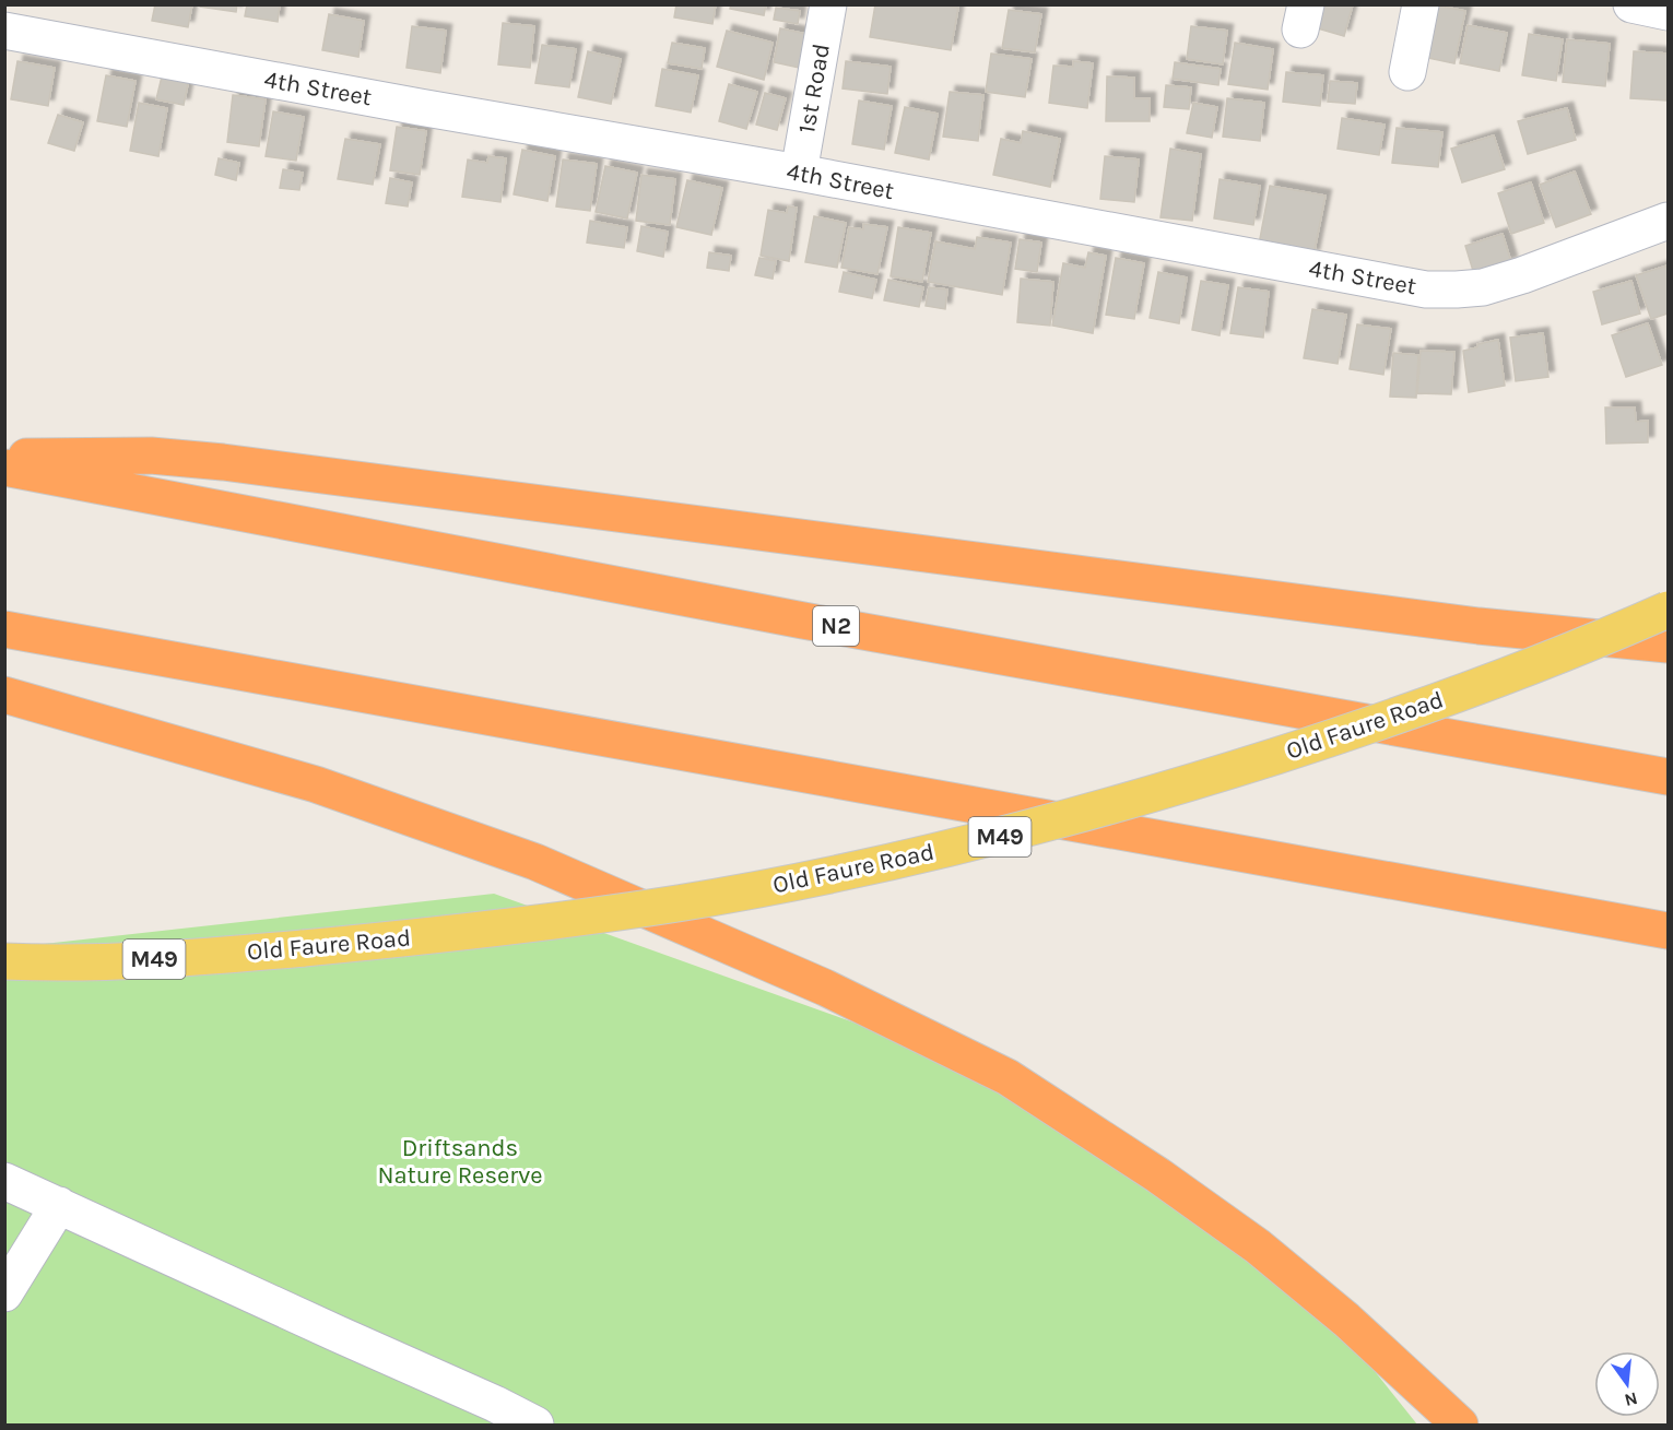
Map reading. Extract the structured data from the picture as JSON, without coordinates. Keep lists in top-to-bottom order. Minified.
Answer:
{"streets":{"highway":["N2"],"main road":["Old Faure Road","M49"],"street":["4th Street","1st Road"]},"crossings":[["4th Street","1st Road"]],"parks":["Driftsands Nature Reserve"],"north":"bottom"}
